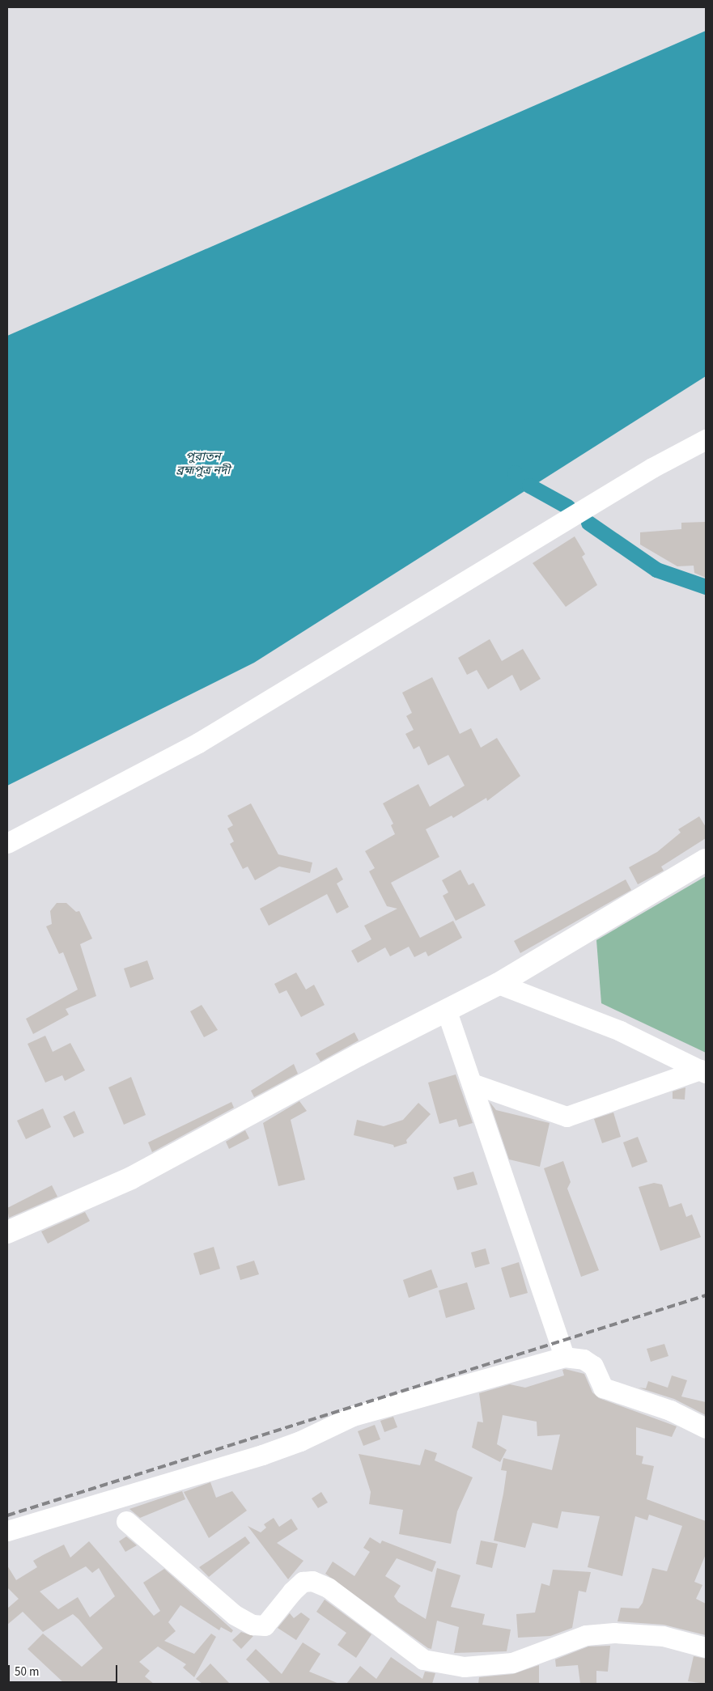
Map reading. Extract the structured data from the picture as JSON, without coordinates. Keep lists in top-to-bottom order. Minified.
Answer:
{"water":["পুরাতন ব্রহ্মপুত্র নদী"],"scale_bar":"50 m"}
